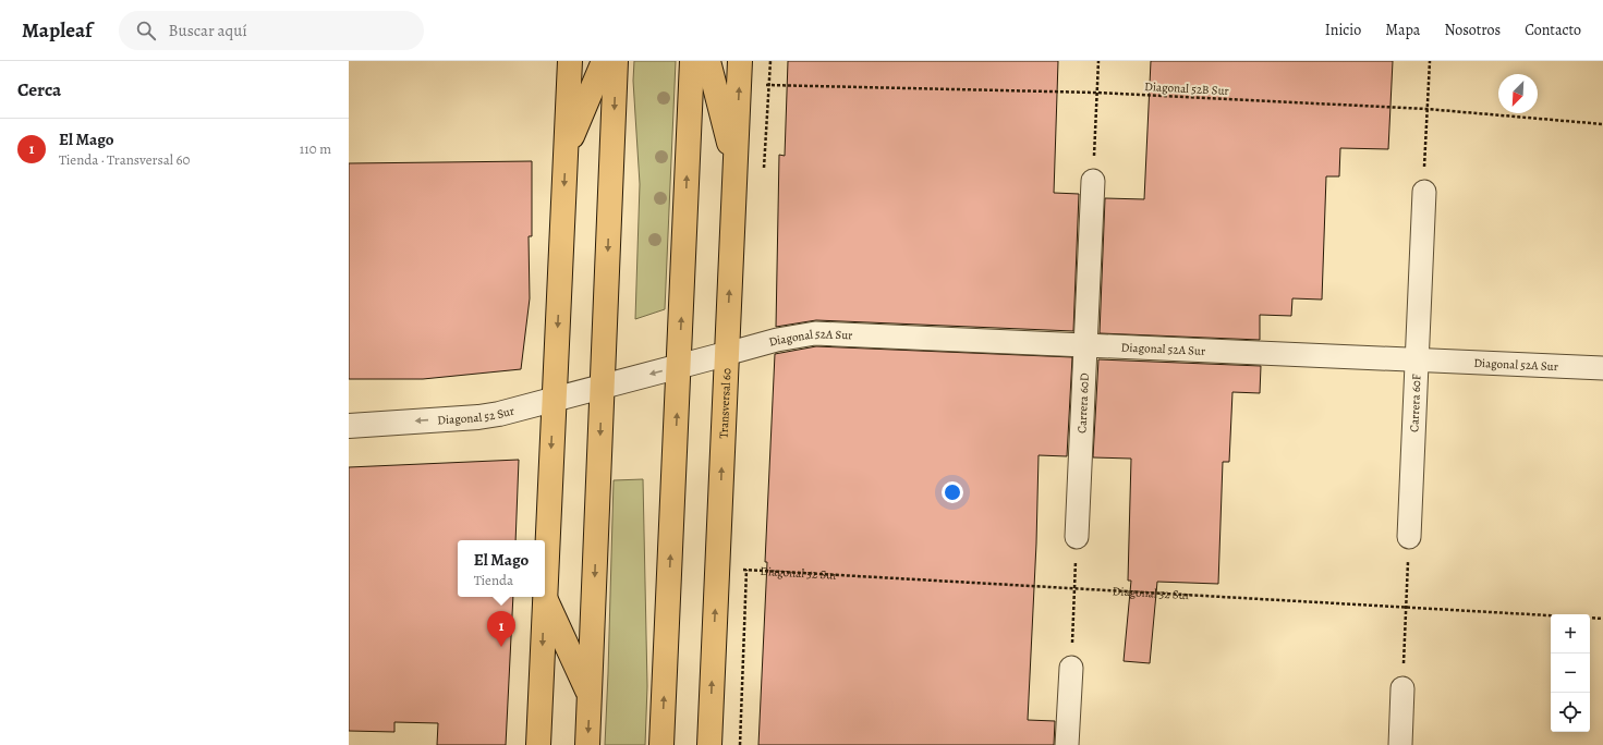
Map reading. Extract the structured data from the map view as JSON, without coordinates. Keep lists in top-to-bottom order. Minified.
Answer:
{"streets":{"highway":["Transversal 60"],"street":["Diagonal 52A Sur","Carrera 60D","Carrera 60F","Diagonal 52 Sur"],"path":["Diagonal 52B Sur"]},"crossings":[["Diagonal 52A Sur","Transversal 60"],["Diagonal 52A Sur","Carrera 60D"],["Diagonal 52A Sur","Carrera 60F"],["Diagonal 52A Sur","Diagonal 52 Sur"],["Transversal 60","Diagonal 52 Sur"]],"north":"bottom left","page":{"header":"Mapleaf","search":"Buscar aquí","nav":["Inicio","Mapa","Nosotros","Contacto"],"heading":"Cerca","list":[{"mark":"1","name":"El Mago","note":"Tienda · Transversal 60","value":"110 m"}],"popup":["El Mago","Tienda"],"pins":"1","map_buttons":["+","−"]}}
